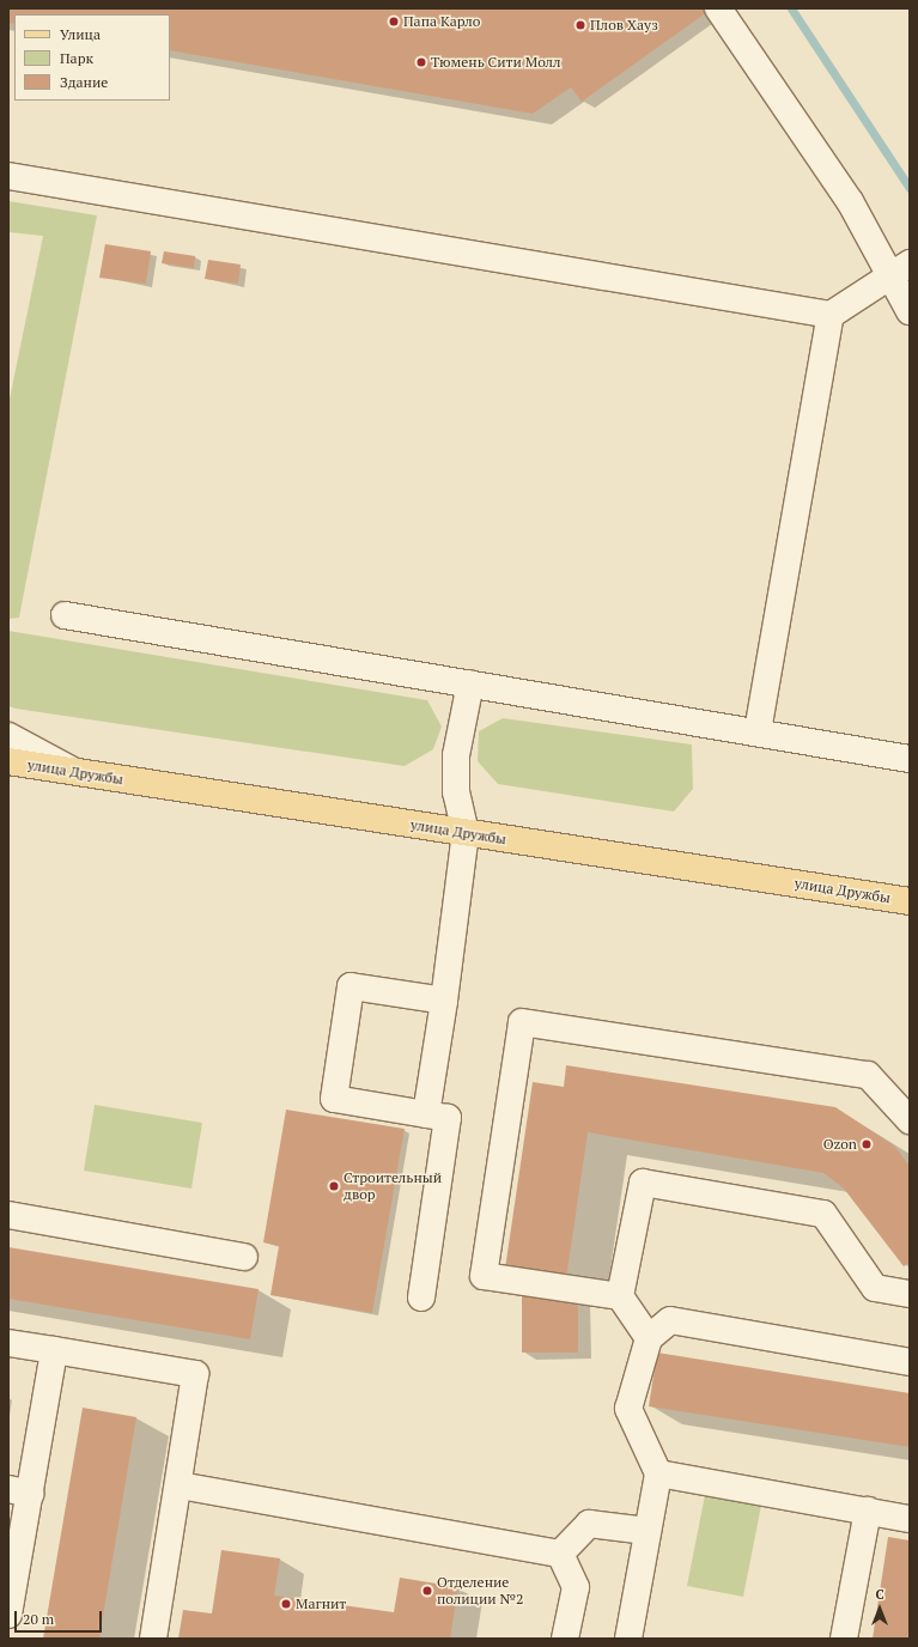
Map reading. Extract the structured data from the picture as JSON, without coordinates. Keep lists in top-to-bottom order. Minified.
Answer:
{"streets":{"main road":["улица Дружбы"]},"places":["Папа Карло","Плов Хауз","Тюмень Сити Молл","Ozon","Строительный двор","Отделение полиции №2","Магнит"],"legend":["Улица","Парк","Здание"],"scale_bar":"20 m","north":"top"}
